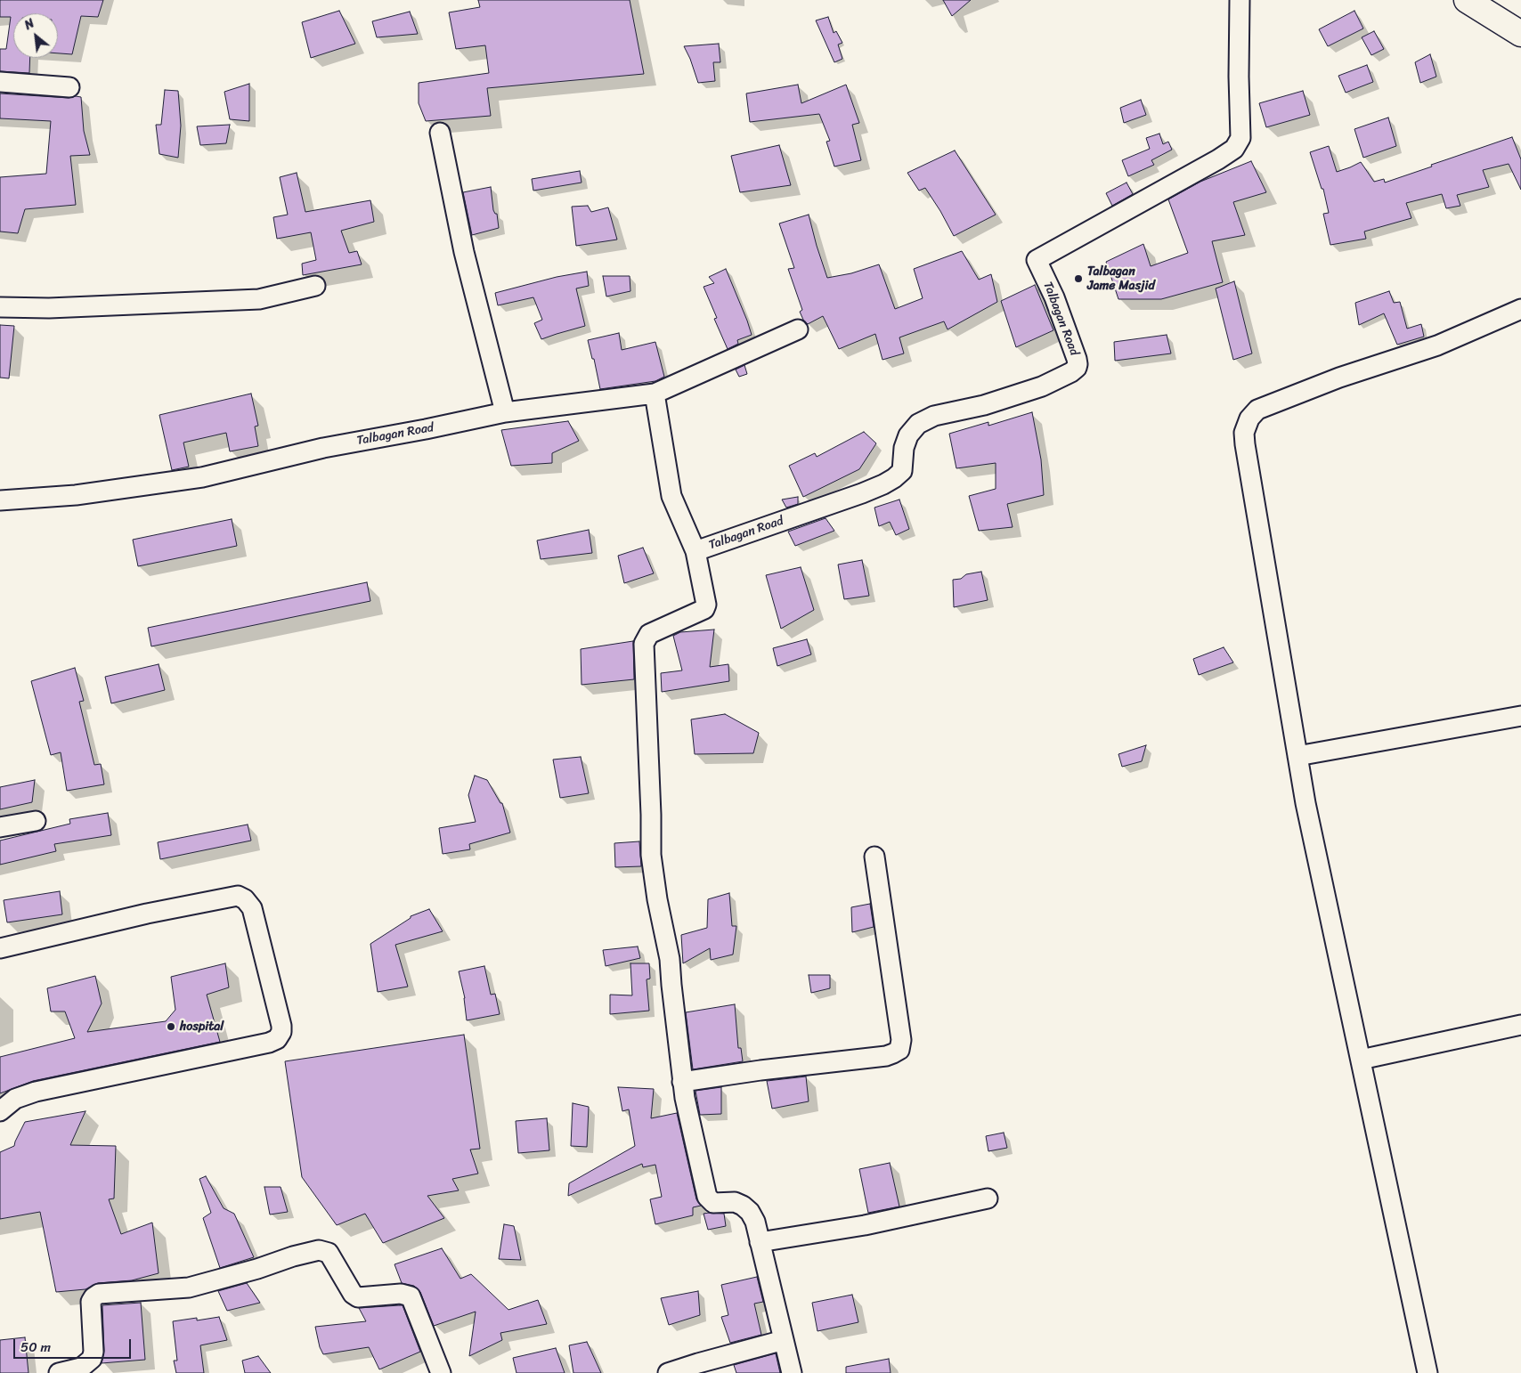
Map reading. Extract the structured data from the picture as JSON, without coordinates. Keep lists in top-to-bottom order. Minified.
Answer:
{"streets":{"street":["Talbagan Road"]},"places":["Talbagan Jame Masjid","hospital"],"scale_bar":"50 m","north":"top left"}
